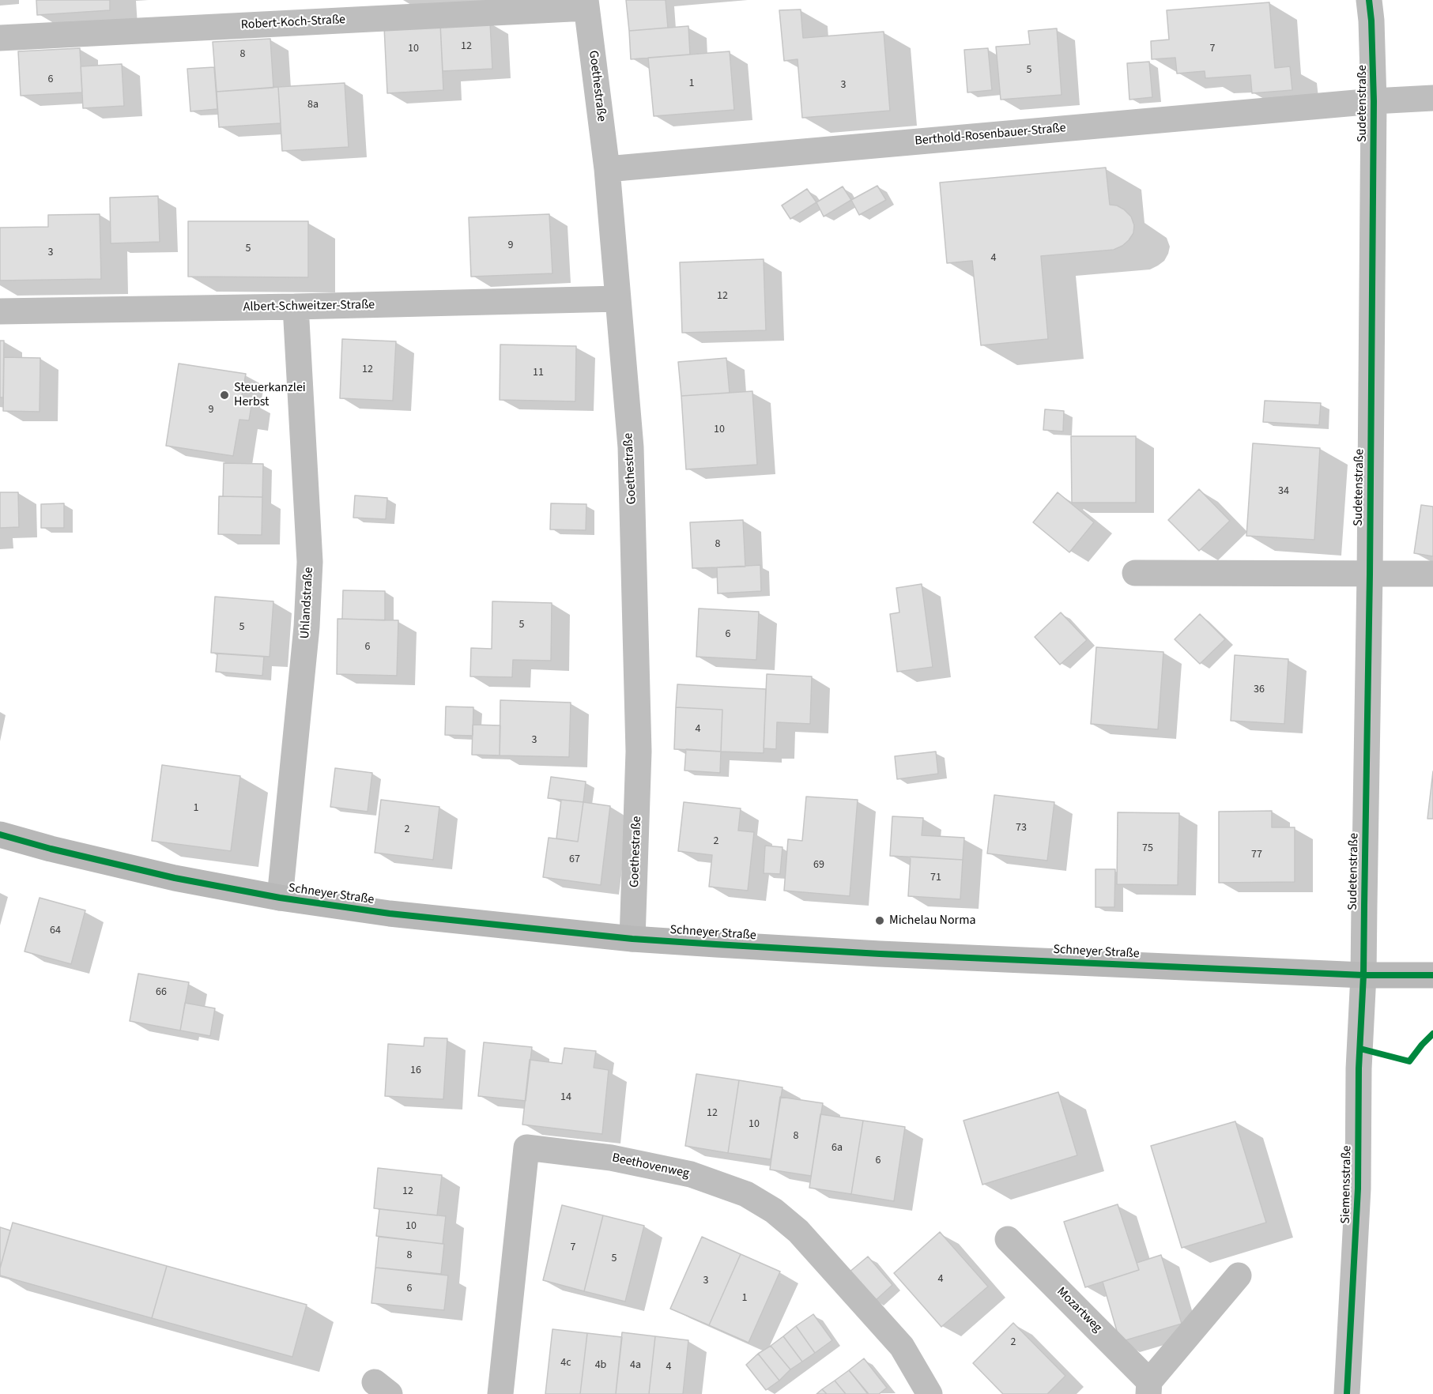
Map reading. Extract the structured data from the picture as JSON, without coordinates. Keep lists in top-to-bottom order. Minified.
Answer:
{"streets":{"street":["Robert-Koch-Straße","Goethestraße","Sudetenstraße","Berthold-Rosenbauer-Straße","Albert-Schweitzer-Straße","Uhlandstraße","Schneyer Straße","Beethovenweg","Siemensstraße","Mozartweg"]},"crossings":[["Robert-Koch-Straße","Goethestraße"],["Goethestraße","Berthold-Rosenbauer-Straße"],["Goethestraße","Albert-Schweitzer-Straße"],["Goethestraße","Schneyer Straße"],["Sudetenstraße","Berthold-Rosenbauer-Straße"],["Sudetenstraße","Schneyer Straße"],["Sudetenstraße","Siemensstraße"],["Albert-Schweitzer-Straße","Uhlandstraße"],["Uhlandstraße","Schneyer Straße"],["Schneyer Straße","Siemensstraße"]],"places":["Steuerkanzlei Herbst","Michelau Norma"],"house_numbers":["12","10","7","8","5","6","1","3","8a","9","5","3","4","12","12","11","9","10","34","8","5","5","6","6","36","4","3","1","73","2","2","75","77","67","69","71","64","66","16","14","12","10","8","6a","6","12","10","7","8","5","4","3","6","1","2","4c","4b","4a","4"]}
